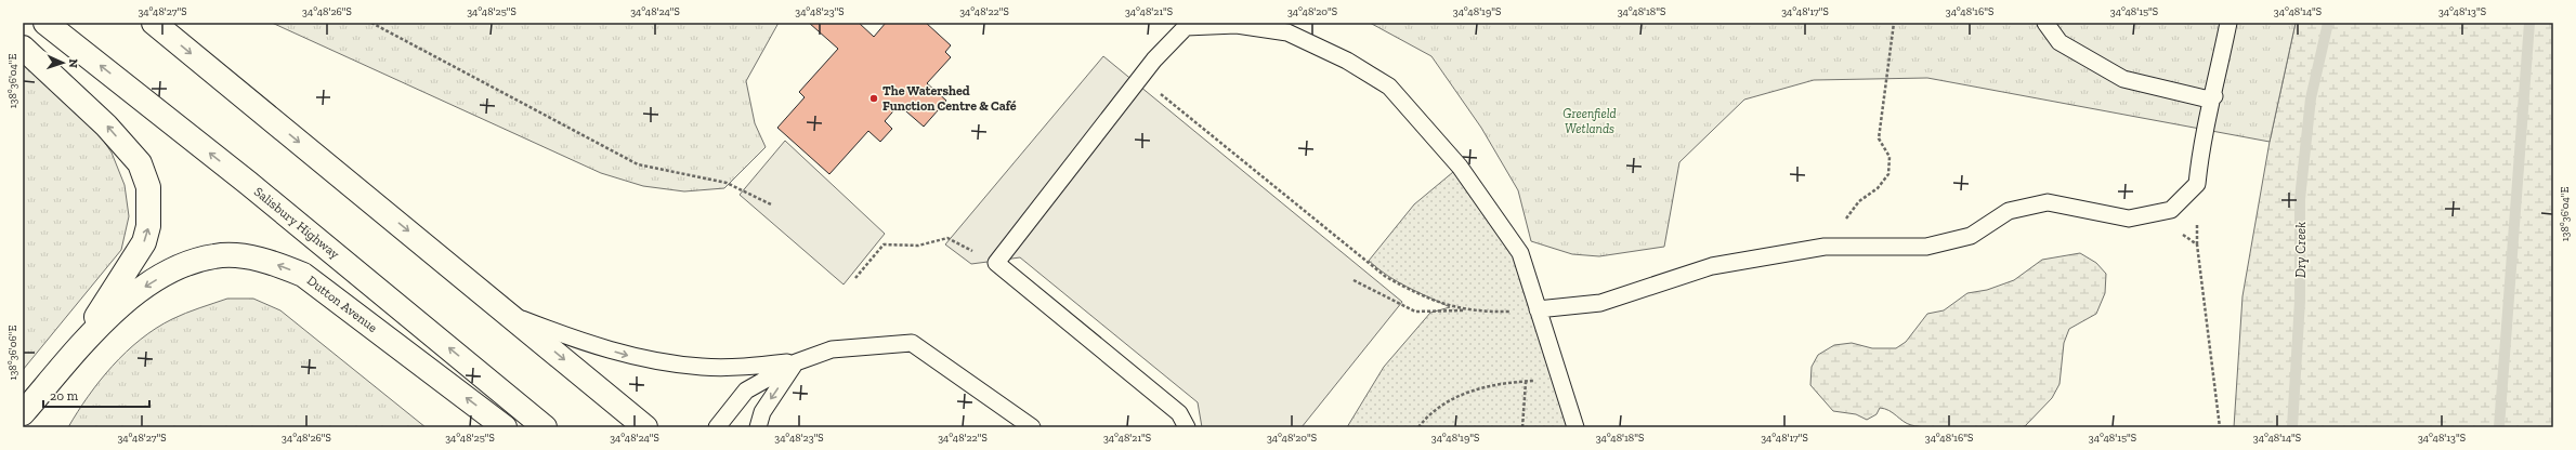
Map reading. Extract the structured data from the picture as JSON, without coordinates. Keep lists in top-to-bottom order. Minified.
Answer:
{"streets":{"main road":["Salisbury Highway","Dutton Avenue"]},"water":["Dry Creek"],"parks":["Greenfield Wetlands"],"places":["The Watershed Function Centre & Café"],"scale_bar":"20 m","north":"right","coordinates":["34°48'27\"S","34°48'26\"S","34°48'25\"S","34°48'24\"S","34°48'23\"S","34°48'22\"S","34°48'21\"S","34°48'20\"S","34°48'19\"S","34°48'18\"S","34°48'17\"S","34°48'16\"S","34°48'15\"S","34°48'14\"S","34°48'13\"S","138°36'04\"E","138°36'06\"E"]}
